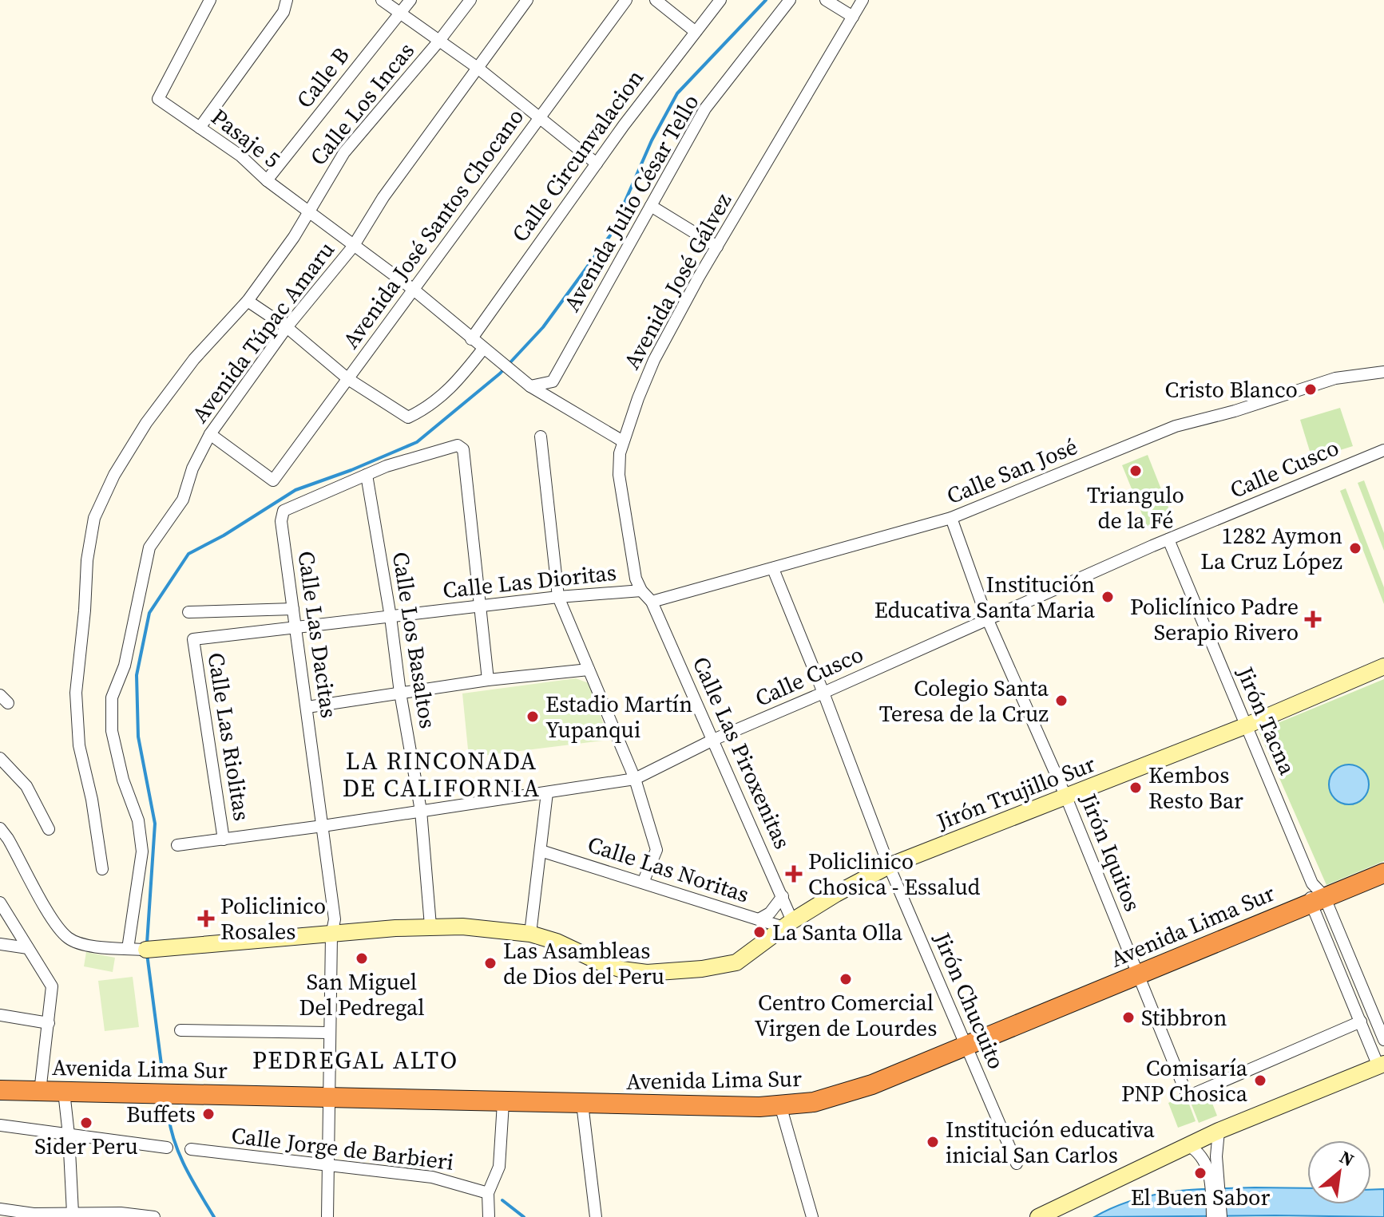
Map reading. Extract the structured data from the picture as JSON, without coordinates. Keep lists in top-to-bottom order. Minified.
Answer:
{"streets":{"highway":["Avenida Lima Sur"],"street":["Calle B","Calle Los Incas","Pasaje 5","Calle Circunvalacion","Avenida Julio César Tello","Avenida José Santos Chocano","Avenida José Gálvez","Avenida Túpac Amaru","Calle Cusco","Calle San José","Calle Las Dioritas","Calle Las Dacitas","Calle Los Basaltos","Jirón Tacna","Calle Las Riolitas","Calle Las Piroxenitas","Jirón Trujillo Sur","Jirón Iquitos","Calle Las Noritas","Jirón Chucuito","Calle Jorge de Barbieri"]},"crossings":[["Calle B","Pasaje 5"],["Calle Los Incas","Pasaje 5"],["Pasaje 5","Calle Circunvalacion"],["Pasaje 5","Avenida Julio César Tello"],["Pasaje 5","Avenida José Santos Chocano"],["Pasaje 5","Avenida José Gálvez"],["Pasaje 5","Avenida Túpac Amaru"],["Avenida José Santos Chocano","Avenida Túpac Amaru"],["Avenida José Gálvez","Calle San José"],["Avenida José Gálvez","Calle Las Dioritas"],["Avenida José Gálvez","Calle Las Piroxenitas"],["Calle Cusco","Calle Las Dacitas"],["Calle Cusco","Calle Los Basaltos"],["Calle Cusco","Jirón Tacna"],["Calle Cusco","Calle Las Riolitas"],["Calle Cusco","Calle Las Piroxenitas"],["Calle Cusco","Jirón Iquitos"],["Calle Cusco","Jirón Chucuito"],["Calle San José","Calle Las Piroxenitas"],["Calle San José","Jirón Iquitos"],["Calle San José","Jirón Chucuito"],["Calle Las Dioritas","Calle Las Dacitas"],["Calle Las Dioritas","Calle Los Basaltos"],["Calle Las Dioritas","Calle Las Riolitas"],["Calle Las Dacitas","Calle Los Basaltos"],["Calle Las Dacitas","Jirón Trujillo Sur"],["Calle Las Dacitas","Avenida Lima Sur"],["Calle Las Dacitas","Calle Jorge de Barbieri"],["Calle Los Basaltos","Jirón Trujillo Sur"],["Jirón Tacna","Jirón Trujillo Sur"],["Jirón Tacna","Jirón Iquitos"],["Jirón Tacna","Avenida Lima Sur"],["Calle Las Piroxenitas","Jirón Trujillo Sur"],["Calle Las Piroxenitas","Calle Las Noritas"],["Jirón Trujillo Sur","Jirón Iquitos"],["Jirón Trujillo Sur","Calle Las Noritas"],["Jirón Trujillo Sur","Jirón Chucuito"],["Jirón Iquitos","Avenida Lima Sur"],["Avenida Lima Sur","Jirón Chucuito"]],"districts":["LA RINCONADA DE CALIFORNIA","PEDREGAL ALTO"],"places":{"other":["Cristo Blanco","Triangulo de la Fé","1282 Aymon La Cruz López","Institución Educativa Santa Maria","Colegio Santa Teresa de la Cruz","Estadio Martín Yupanqui","Kembos Resto Bar","La Santa Olla","San Miguel Del Pedregal","Las Asambleas de Dios del Peru","Centro Comercial Virgen de Lourdes","Stibbron","Comisaría PNP Chosica","Buffets","Sider Peru","Institución educativa inicial San Carlos","El Buen Sabor"],"health":["Policlínico Padre Serapio Rivero","Policlinico Chosica - Essalud","Policlinico Rosales"]},"north":"top right"}
